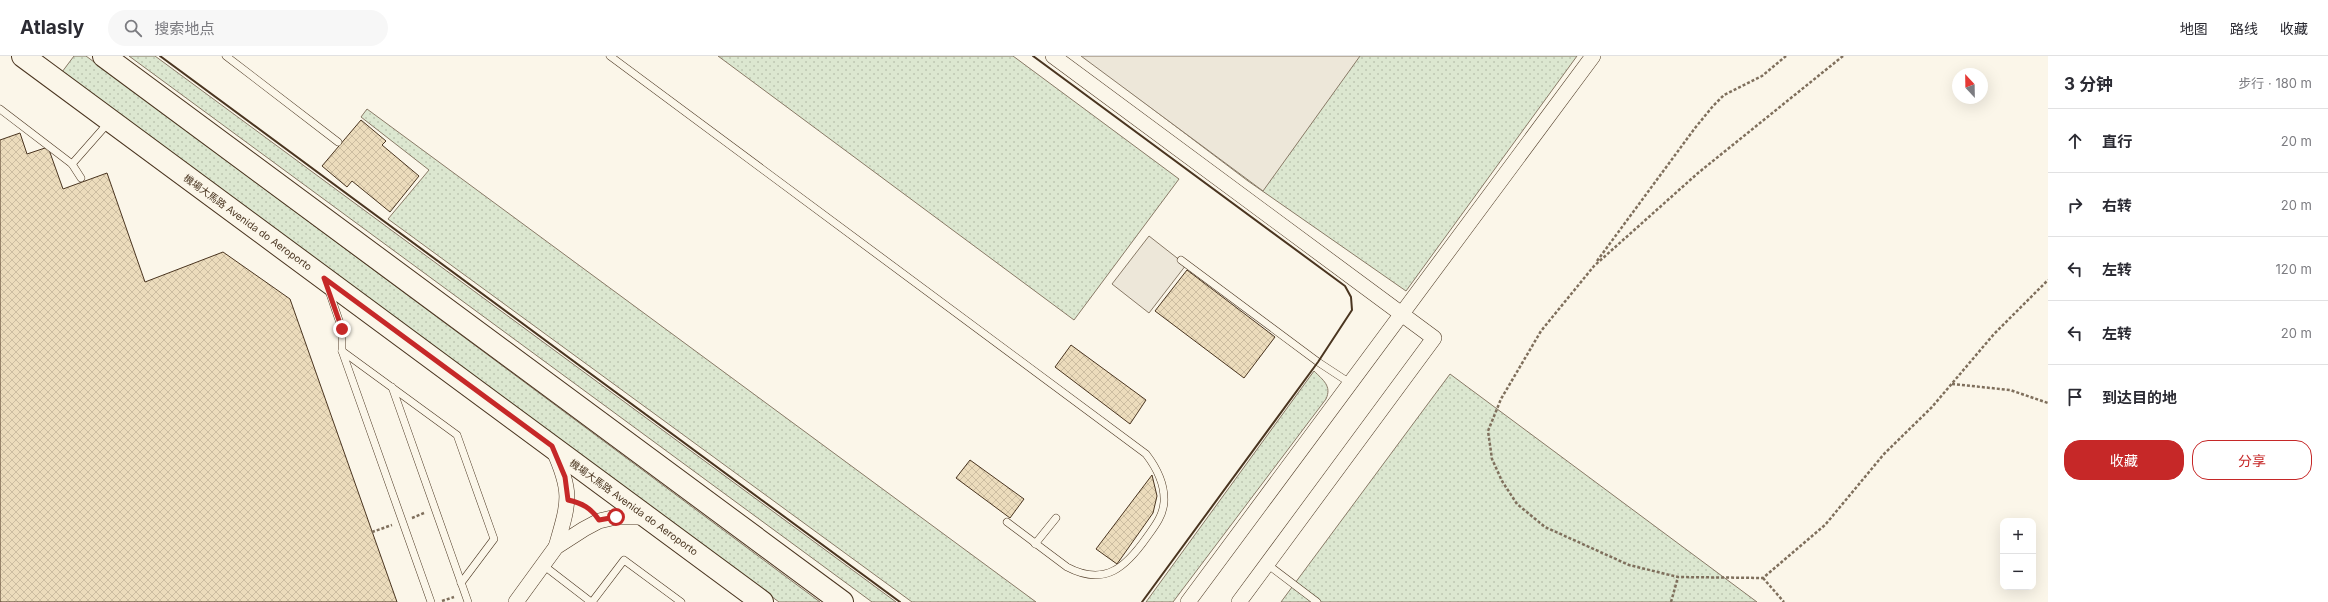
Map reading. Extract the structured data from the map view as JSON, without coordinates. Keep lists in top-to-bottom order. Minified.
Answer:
{"streets":{"main road":["機場大馬路 Avenida do Aeroporto"]},"north":"top","page":{"header":"Atlasly","search":"搜索地点","nav":["地图","路线","收藏"],"heading":["3 分钟","步行 · 180 m"],"list":[["直行","20 m"],["右转","20 m"],["左转","120 m"],["左转","20 m"],"到达目的地"],"buttons":["收藏","分享"],"map_buttons":["+","−"]}}
